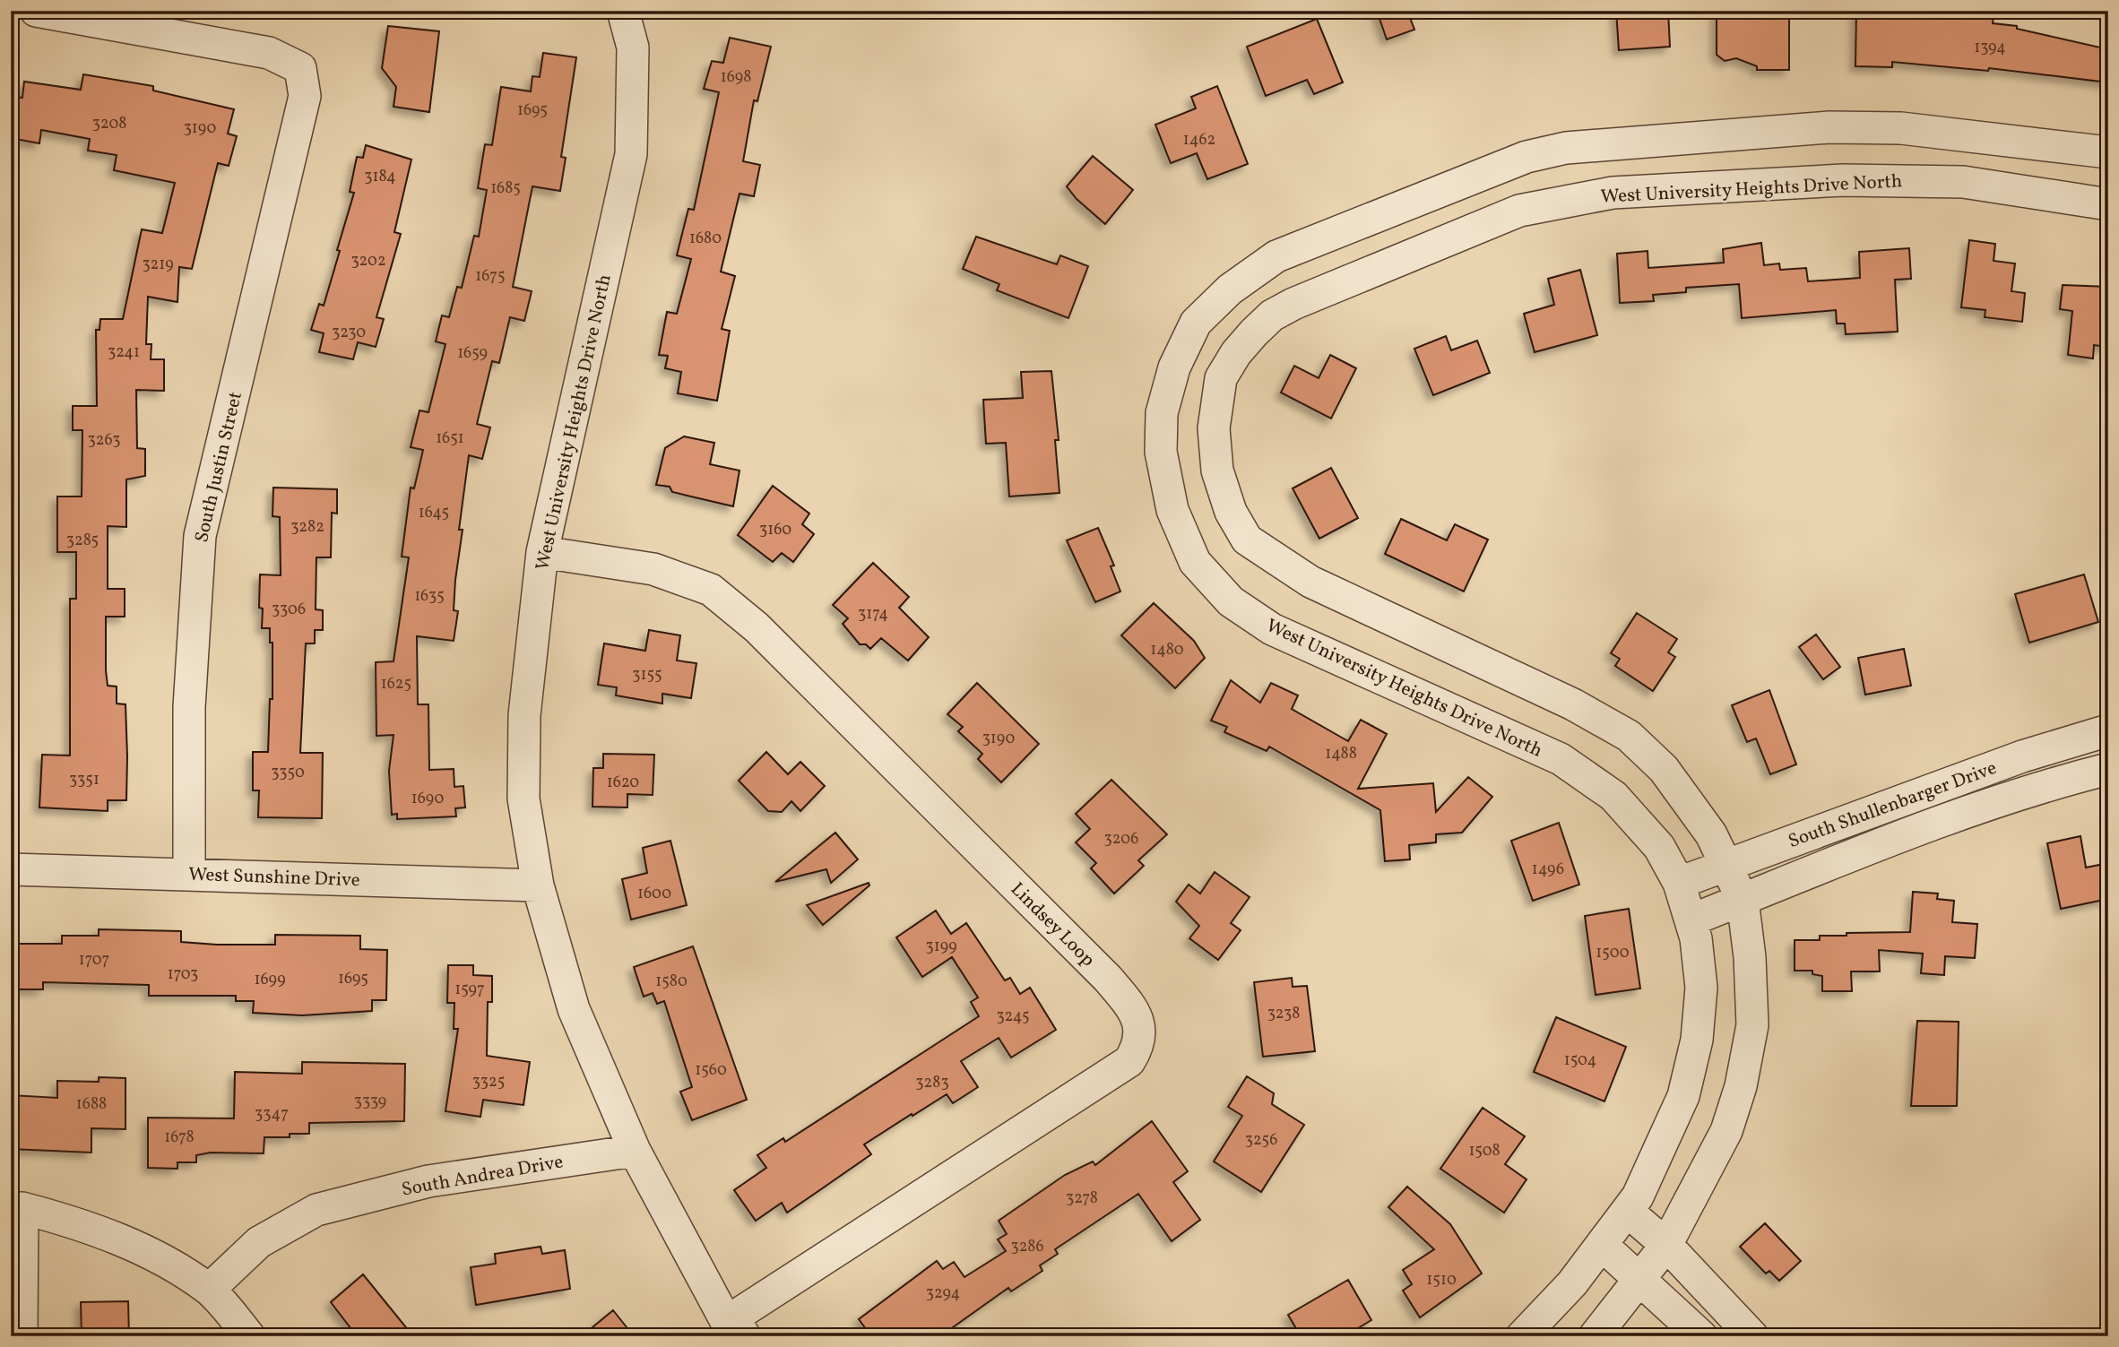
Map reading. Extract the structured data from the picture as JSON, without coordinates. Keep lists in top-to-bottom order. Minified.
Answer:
{"streets":{"street":["West University Heights Drive North","South Justin Street","South Shullenbarger Drive","West Sunshine Drive","Lindsey Loop","South Andrea Drive"]},"crossings":[["West University Heights Drive North","South Shullenbarger Drive"],["West University Heights Drive North","West Sunshine Drive"],["West University Heights Drive North","Lindsey Loop"],["West University Heights Drive North","South Andrea Drive"],["South Justin Street","West Sunshine Drive"]],"house_numbers":["1394","1698","1695","3208","3190","1462","3184","1685","1680","3202","3219","1675","3230","3241","1659","1651","3263","1645","3282","3160","3285","1635","3306","3174","1480","3155","1625","3190","1488","3350","3351","1620","1690","3206","1496","1600","3199","1500","1707","1703","1695","1699","1580","1597","3238","3245","1504","1560","3325","3283","3339","1688","3347","1678","3256","1508","3278","3286","1510","3294"]}
